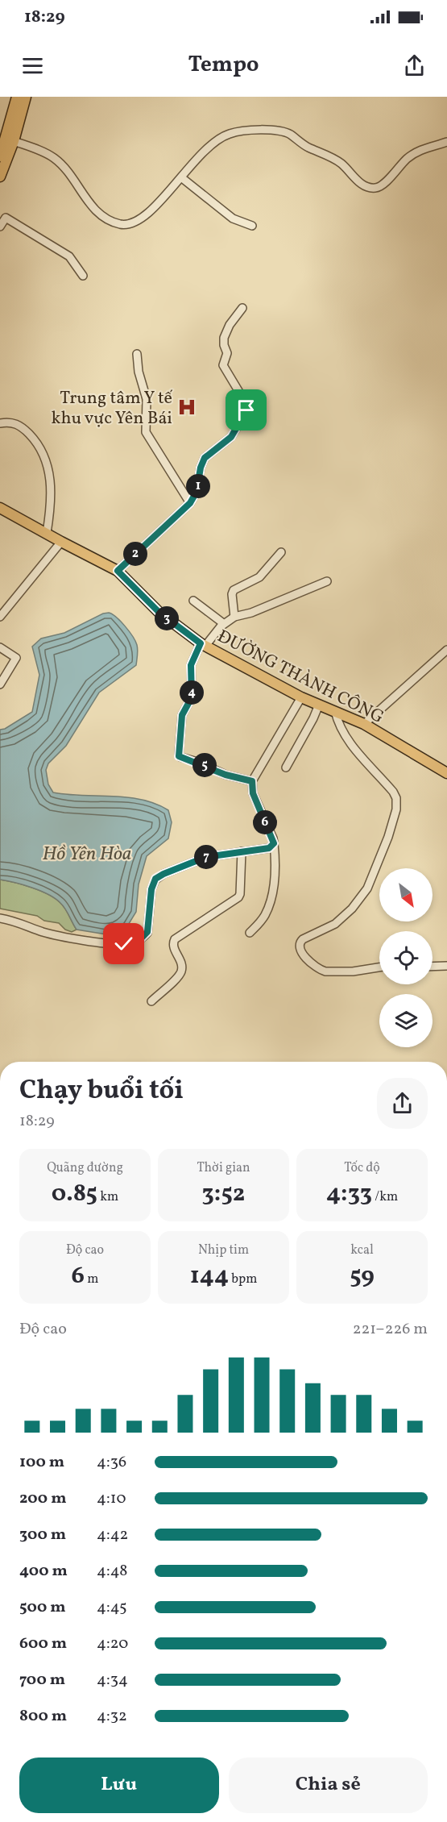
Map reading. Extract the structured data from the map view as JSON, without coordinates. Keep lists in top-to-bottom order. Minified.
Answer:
{"streets":{"main road":["ĐƯỜNG THÀNH CÔNG"]},"water":["Hồ Yên Hòa"],"places":{"hospital":["Trung tâm Y tế khu vực Yên Bái"]},"north":"bottom right","page":{"status":"18:29","header":"Tempo","pins":["1","2","3","4","5","6","7"],"heading":["Chạy buổi tối","18:29"],"stats":[["Quãng đường","0.85 km"],["Thời gian","3:52"],["Tốc độ","4:33 /km"],["Độ cao","6 m"],["Nhịp tim","144 bpm"],["kcal","59"]],"chart":["Độ cao","221–226 m"],"list":[{"name":"100 m","note":"4:36"},{"name":"200 m","note":"4:10"},{"name":"300 m","note":"4:42"},{"name":"400 m","note":"4:48"},{"name":"500 m","note":"4:45"},{"name":"600 m","note":"4:20"},{"name":"700 m","note":"4:34"},{"name":"800 m","note":"4:32"}],"buttons":["Lưu","Chia sẻ"]}}
